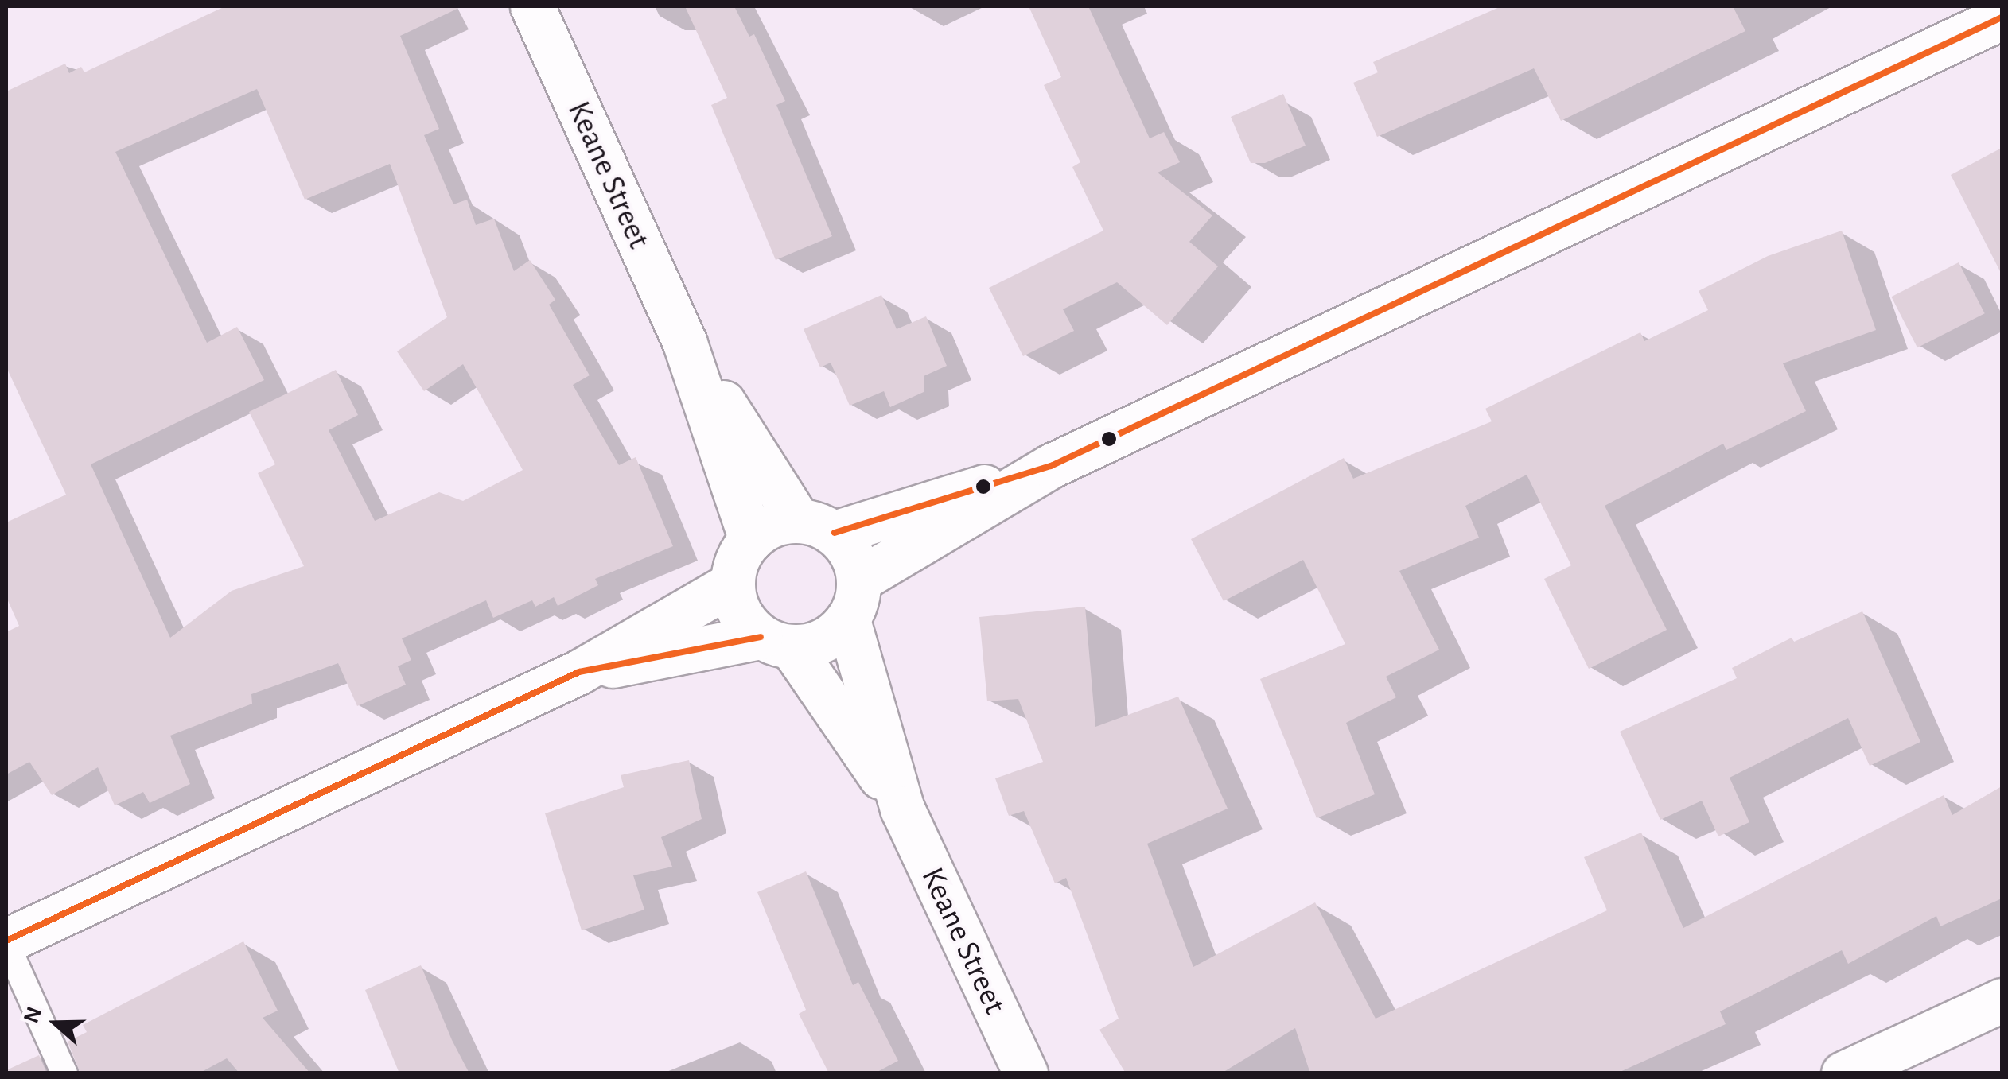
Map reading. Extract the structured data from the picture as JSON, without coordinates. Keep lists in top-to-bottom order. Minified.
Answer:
{"streets":{"street":["Keane Street"]},"north":"left"}
